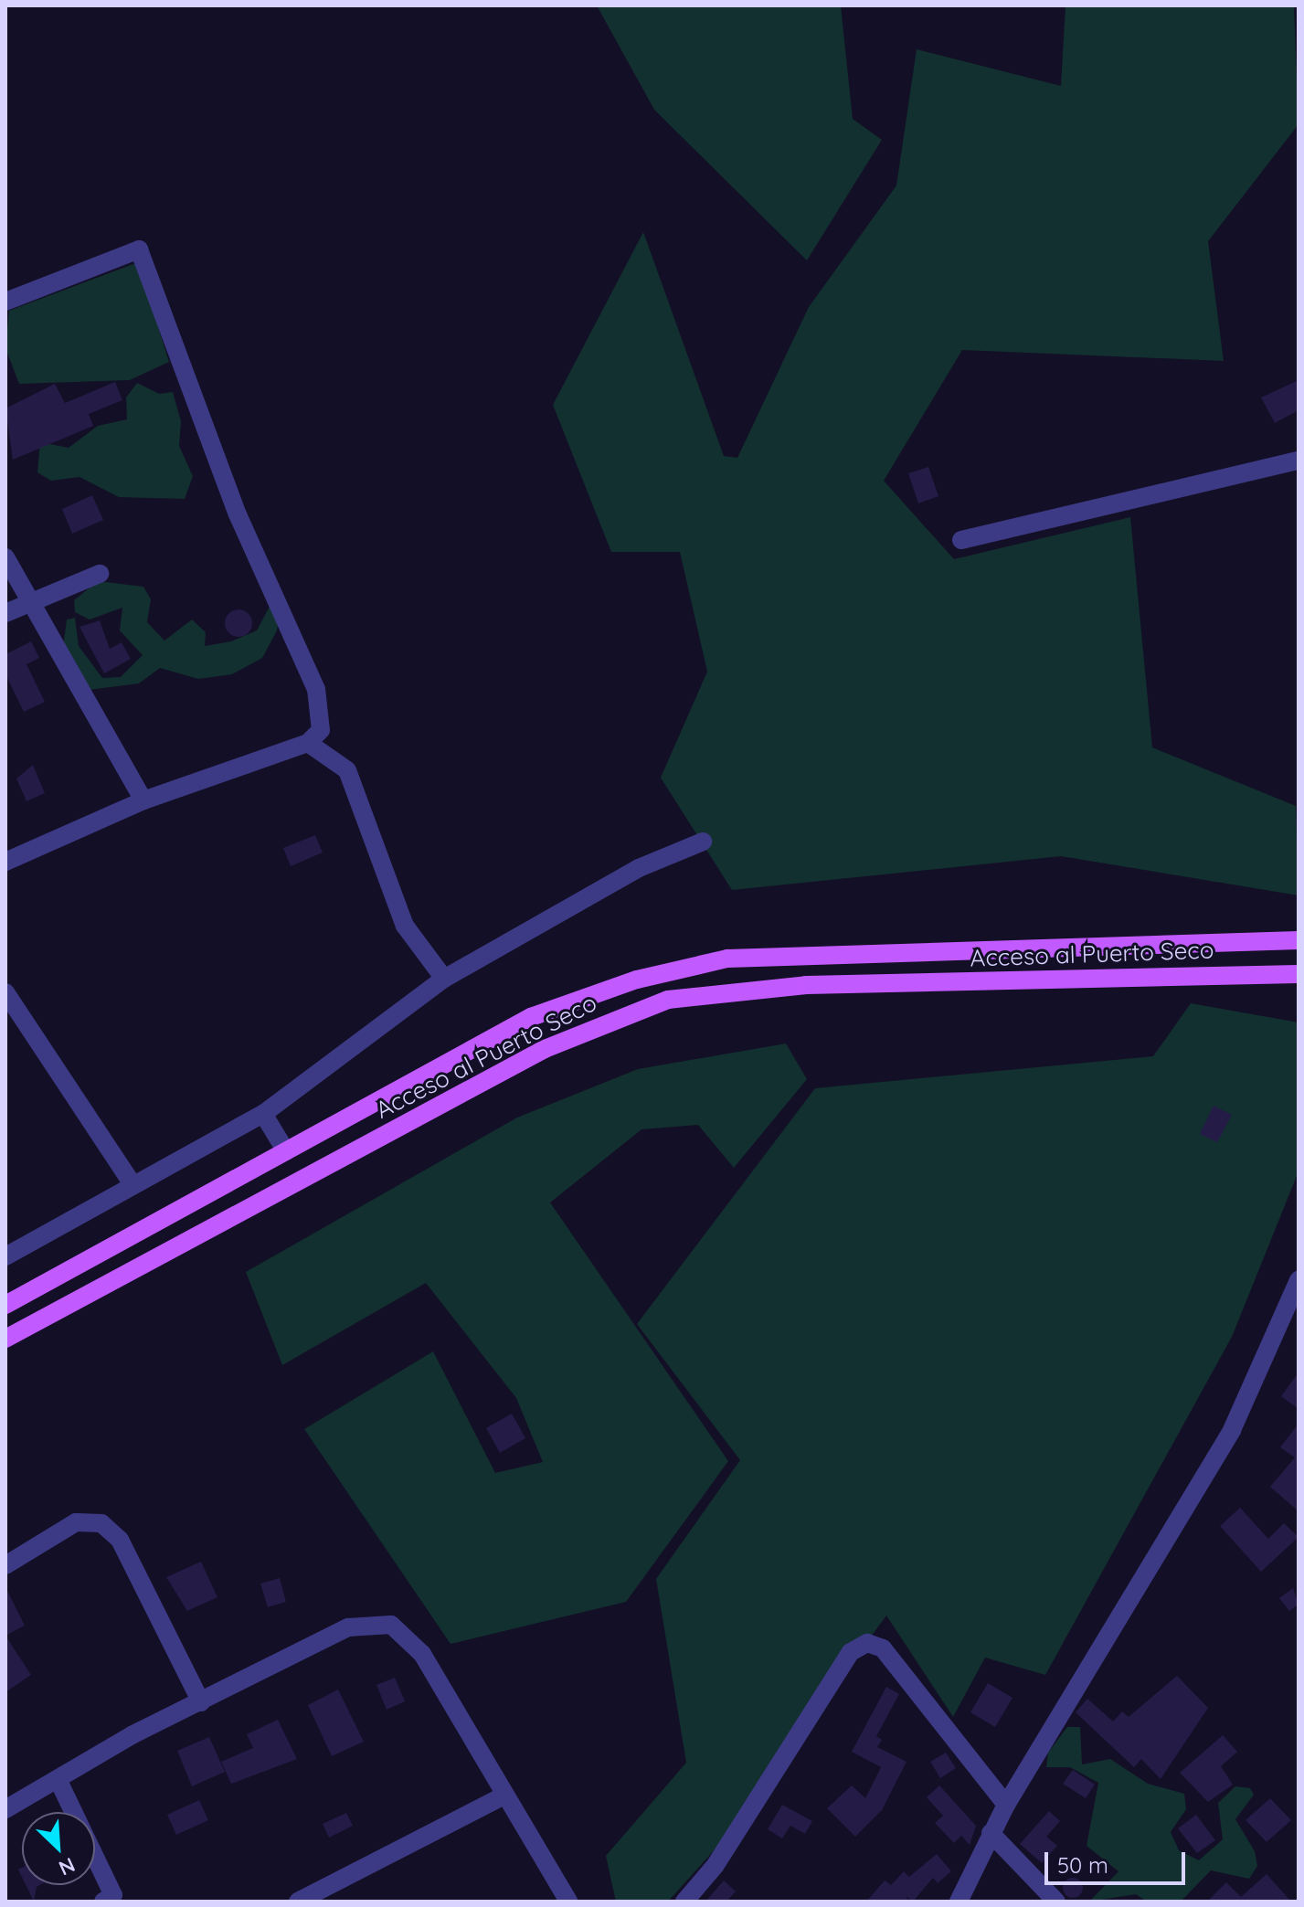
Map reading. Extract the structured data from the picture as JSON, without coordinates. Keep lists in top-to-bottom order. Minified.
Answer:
{"streets":{"main road":["Acceso al Puerto Seco"]},"scale_bar":"50 m","north":"bottom right"}
